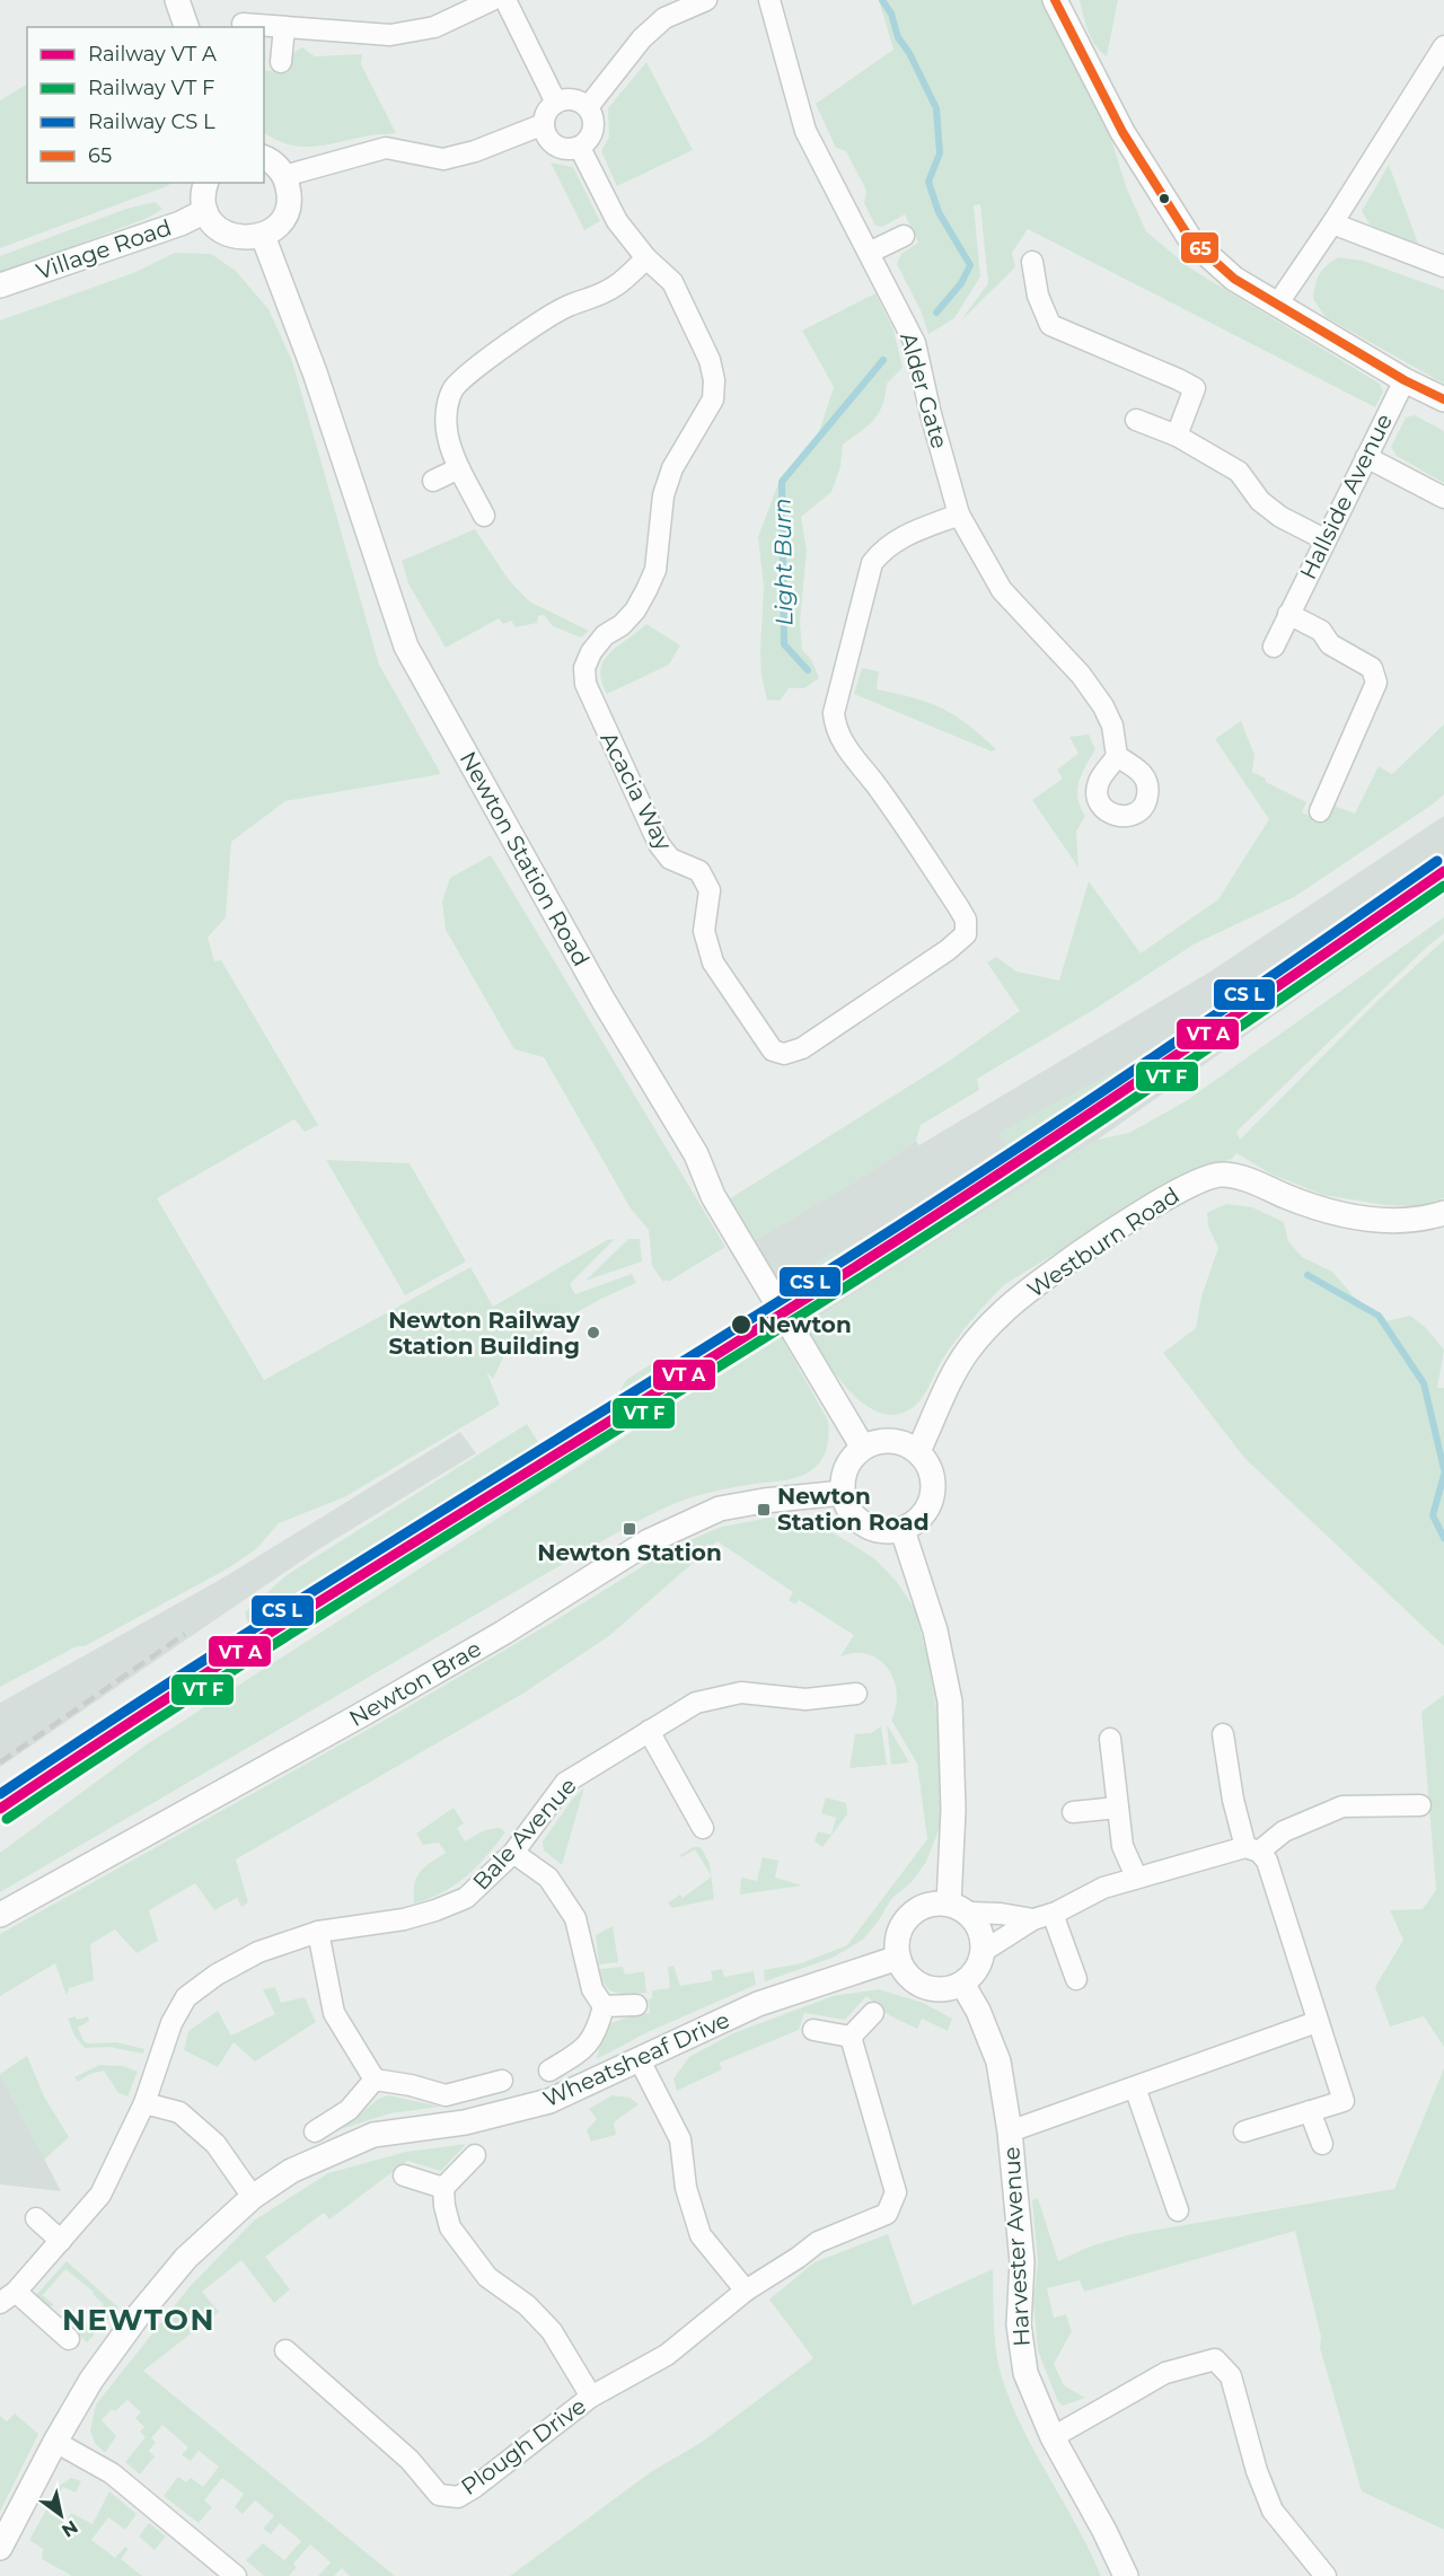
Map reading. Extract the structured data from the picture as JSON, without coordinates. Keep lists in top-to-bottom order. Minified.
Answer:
{"streets":{"street":["Village Road","Alder Gate","Hallside Avenue","Acacia Way","Newton Station Road","Westburn Road","Newton Brae","Bale Avenue","Wheatsheaf Drive","Harvester Avenue","Plough Drive"]},"crossings":[["Alder Gate","Acacia Way"],["Newton Station Road","Westburn Road"],["Newton Station Road","Newton Brae"],["Westburn Road","Newton Brae"],["Wheatsheaf Drive","Harvester Avenue"]],"districts":["NEWTON"],"water":["Light Burn"],"places":{"other":["Newton","Newton Railway Station Building"],"transit":["Newton Station Road","Newton Station"]},"lines":["transit line 65"],"legend":["Railway VT A","Railway VT F","Railway CS L","65"],"north":"bottom right"}
